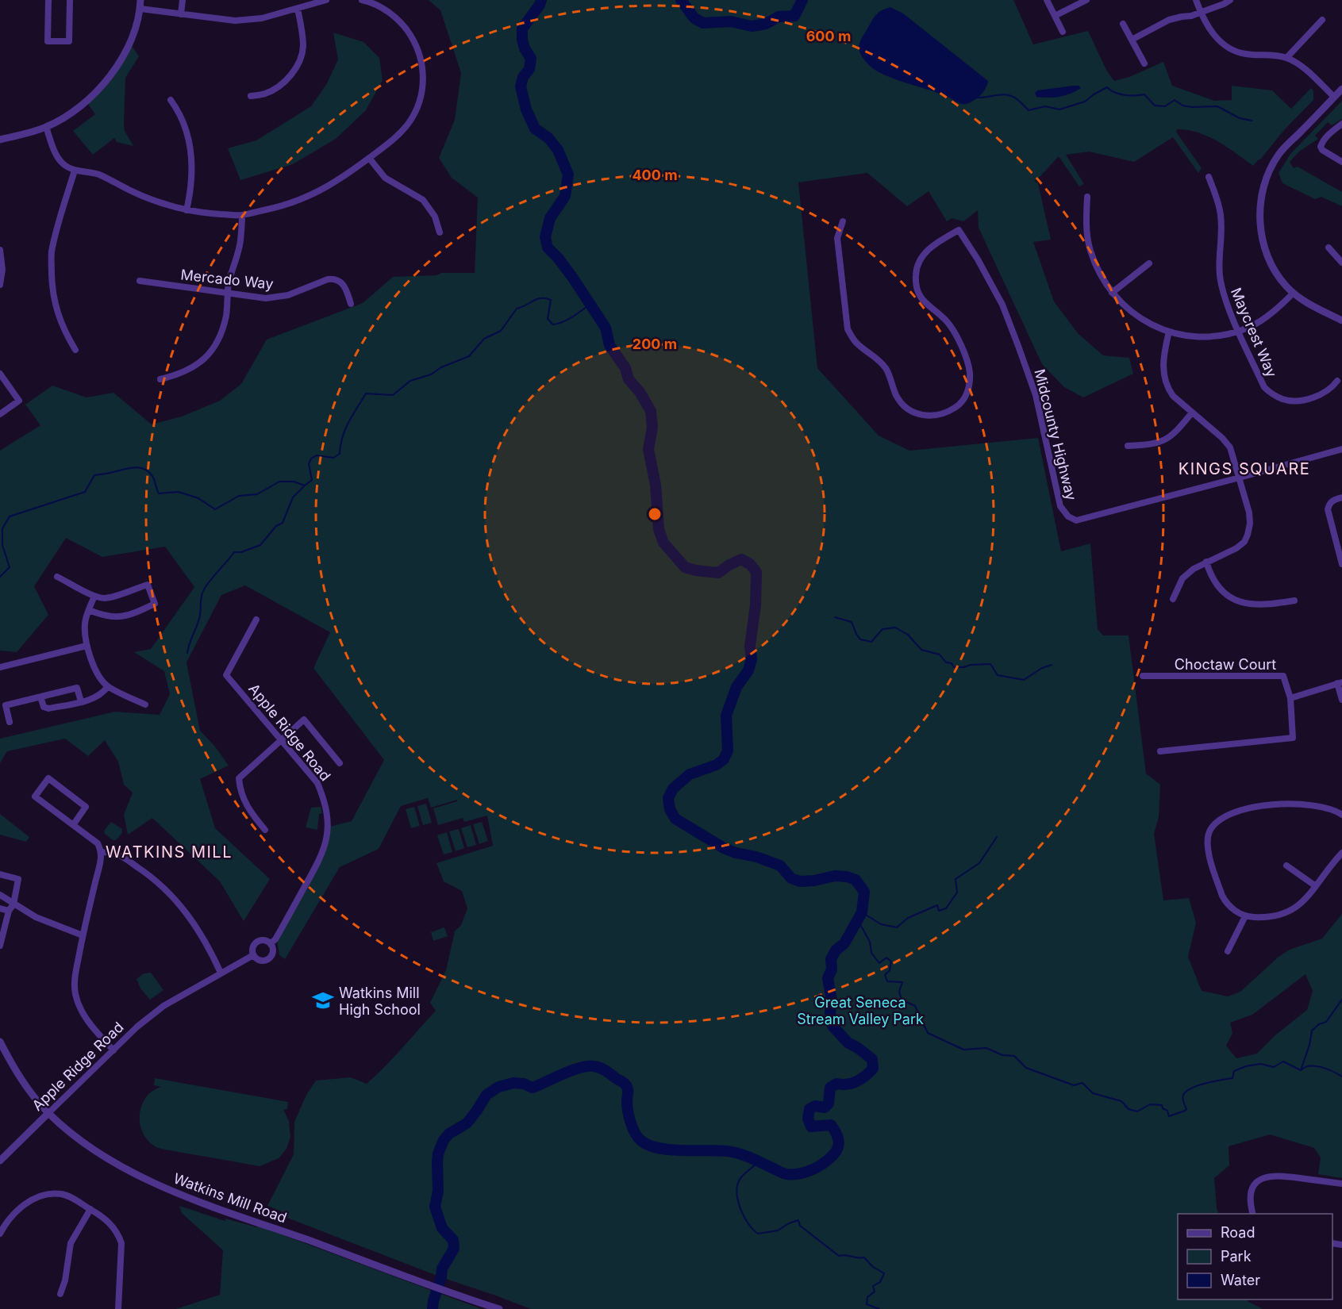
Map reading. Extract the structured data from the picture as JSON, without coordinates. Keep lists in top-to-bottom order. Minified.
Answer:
{"streets":{"street":["Mercado Way","Maycrest Way","Midcounty Highway","Choctaw Court","Apple Ridge Road","Watkins Mill Road"]},"crossings":[["Apple Ridge Road","Watkins Mill Road"]],"districts":["KINGS SQUARE","WATKINS MILL"],"parks":["Great Seneca Stream Valley Park"],"places":{"school or university":["Watkins Mill High School"]},"legend":["Road","Park","Water"],"rings":["600 m","400 m","200 m"]}
